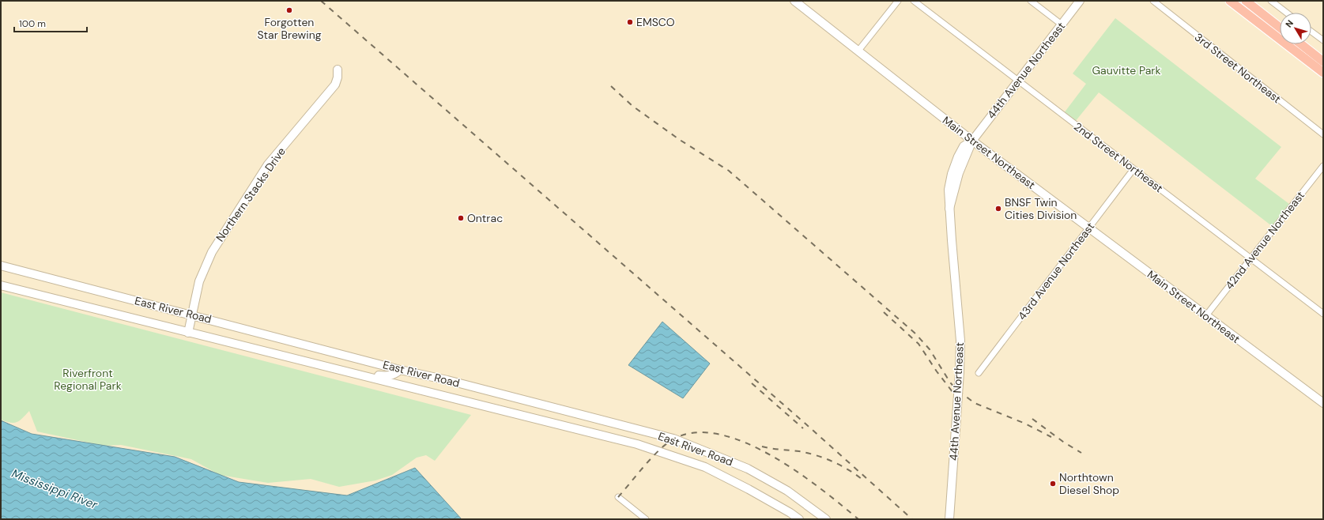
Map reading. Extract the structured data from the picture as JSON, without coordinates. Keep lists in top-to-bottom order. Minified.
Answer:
{"streets":{"street":["3rd Street Northeast","44th Avenue Northeast","Main Street Northeast","2nd Street Northeast","Northern Stacks Drive","42nd Avenue Northeast","43rd Avenue Northeast","East River Road"]},"crossings":[["44th Avenue Northeast","Main Street Northeast"],["44th Avenue Northeast","2nd Street Northeast"],["Main Street Northeast","42nd Avenue Northeast"],["Main Street Northeast","43rd Avenue Northeast"],["2nd Street Northeast","42nd Avenue Northeast"],["2nd Street Northeast","43rd Avenue Northeast"],["Northern Stacks Drive","East River Road"]],"water":["Mississippi River"],"parks":["Gauvitte Park","Riverfront Regional Park"],"places":["Forgotten Star Brewing","EMSCO","BNSF Twin Cities Division","Ontrac","Northtown Diesel Shop"],"scale_bar":"100 m","north":"top left"}
